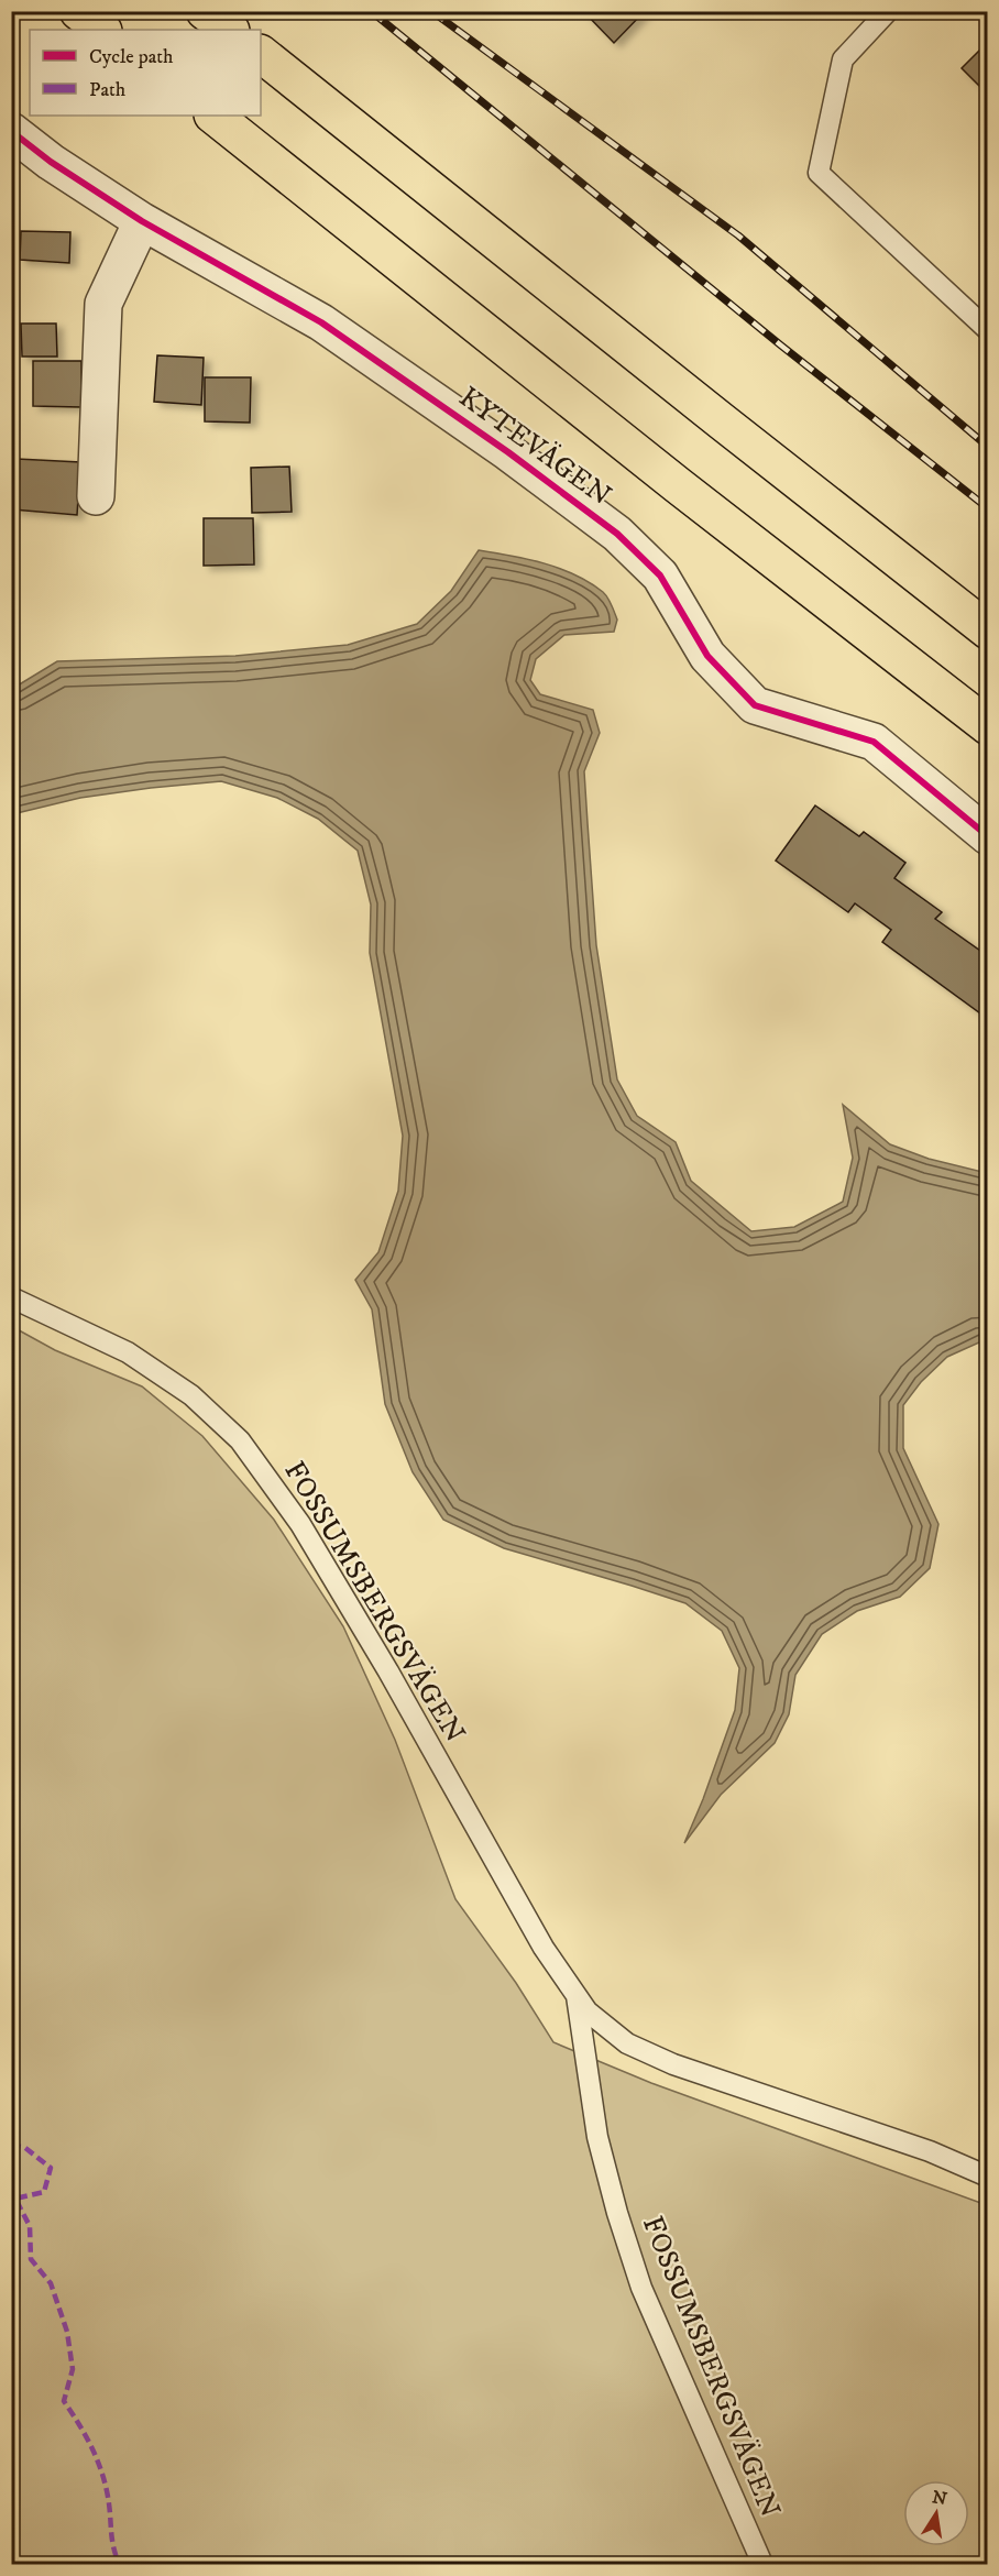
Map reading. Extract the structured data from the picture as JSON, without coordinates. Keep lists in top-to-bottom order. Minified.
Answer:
{"streets":{"street":["KYTEVÄGEN"],"lane":["FOSSUMSBERGSVÄGEN"]},"legend":["Cycle path","Path"],"north":"top"}
